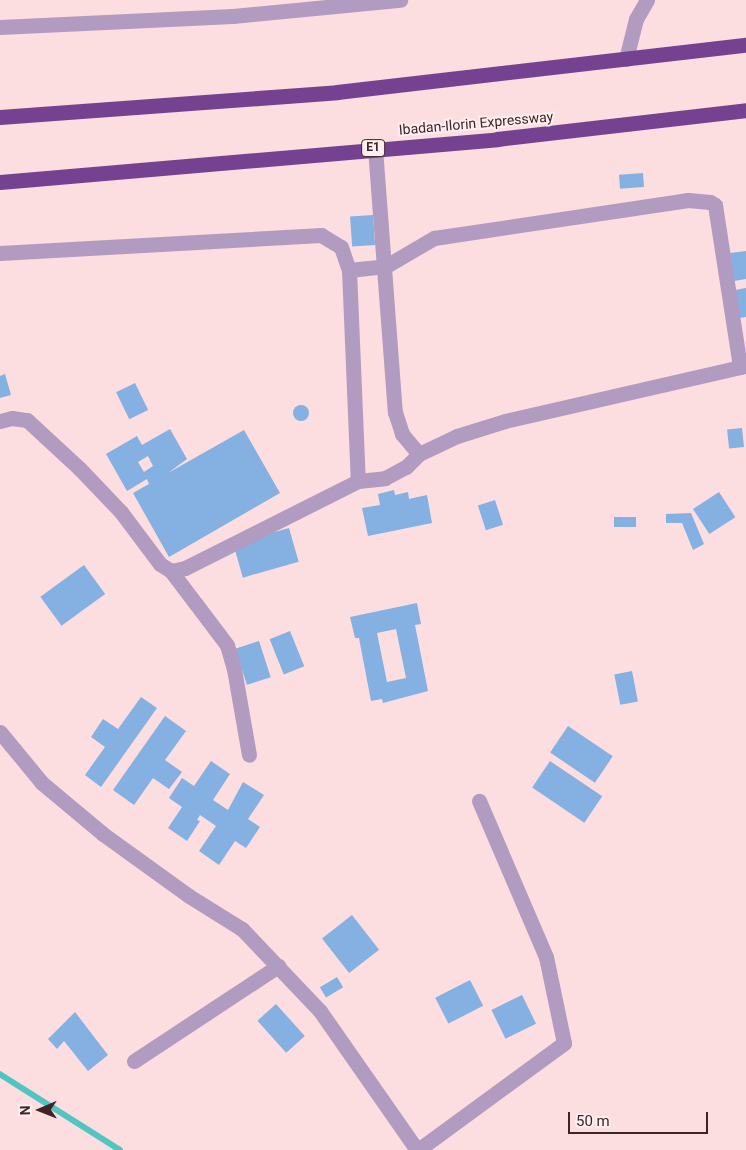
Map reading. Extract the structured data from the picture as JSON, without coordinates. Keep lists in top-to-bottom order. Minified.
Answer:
{"streets":{"highway":["Ibadan-Ilorin Expressway","E1"]},"scale_bar":"50 m","north":"left"}
